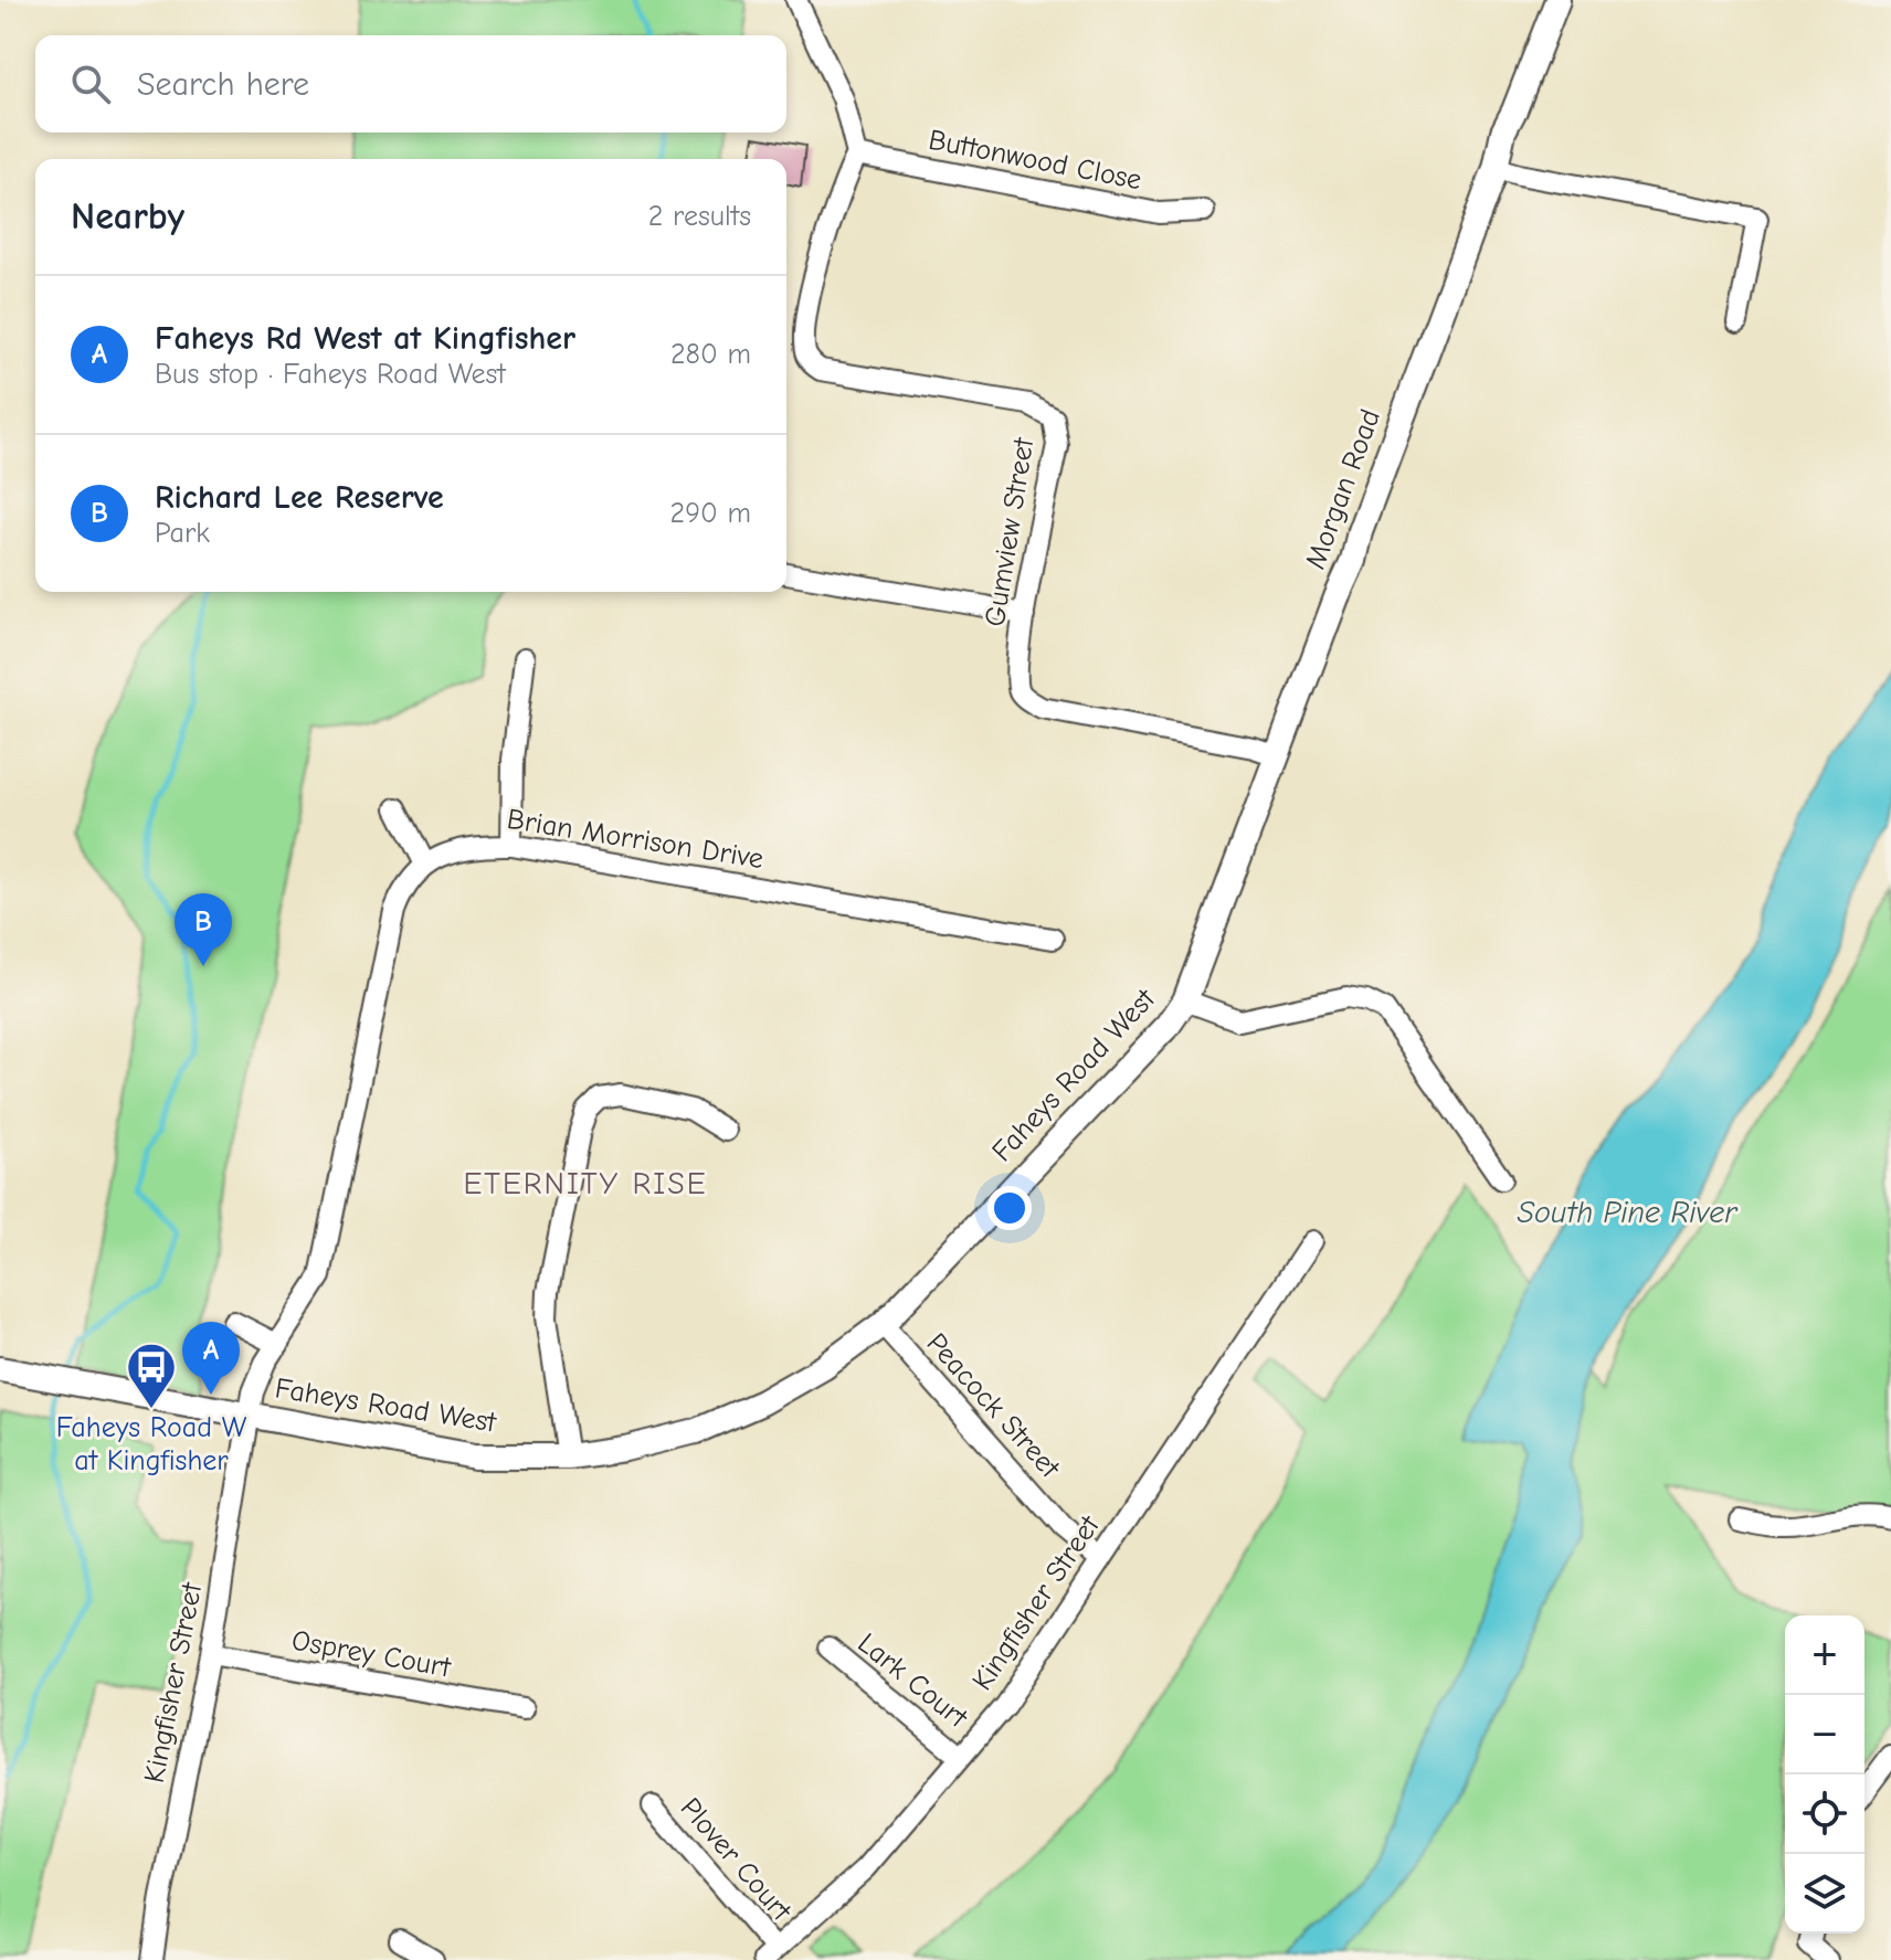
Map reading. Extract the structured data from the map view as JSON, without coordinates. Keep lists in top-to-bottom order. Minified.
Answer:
{"streets":{"street":["Buttonwood Close","Morgan Road","Gumview Street","Brian Morrison Drive","Faheys Road West","Peacock Street","Kingfisher Street","Osprey Court","Lark Court","Plover Court"]},"crossings":[["Buttonwood Close","Gumview Street"],["Morgan Road","Gumview Street"],["Morgan Road","Faheys Road West"],["Brian Morrison Drive","Faheys Road West"],["Brian Morrison Drive","Kingfisher Street"],["Faheys Road West","Peacock Street"],["Faheys Road West","Kingfisher Street"],["Peacock Street","Kingfisher Street"],["Kingfisher Street","Osprey Court"],["Kingfisher Street","Lark Court"],["Kingfisher Street","Plover Court"]],"districts":["ETERNITY RISE"],"water":["South Pine River"],"places":{"bus stop":["Faheys Road W at Kingfisher"]},"page":{"search":"Search here","heading":["Nearby","2 results"],"list":[{"mark":"A","name":"Faheys Rd West at Kingfisher","note":"Bus stop · Faheys Road West","value":"280 m"},{"mark":"B","name":"Richard Lee Reserve","note":"Park","value":"290 m"}],"pins":["B","A"],"map_buttons":["+","−"]}}
